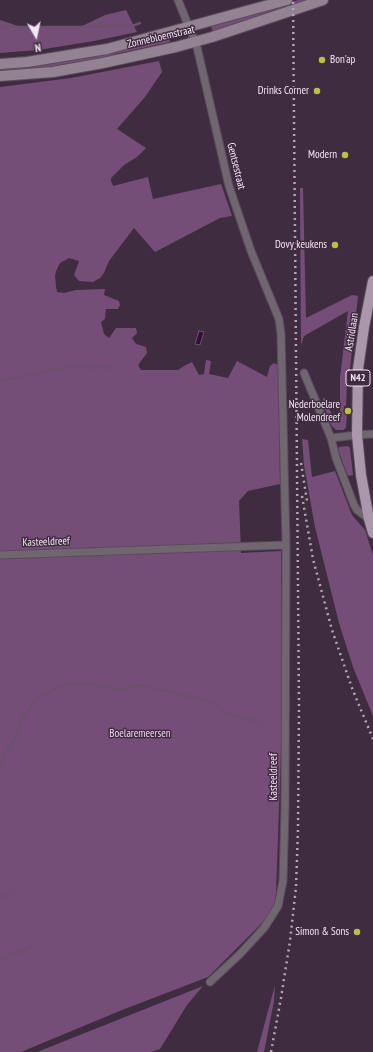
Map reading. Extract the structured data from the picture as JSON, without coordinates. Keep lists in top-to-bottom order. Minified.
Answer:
{"streets":{"main road":["Zonnebloemstraat","Astridlaan","N42"],"street":["Gentsestraat","Kasteeldreef"]},"crossings":[["Zonnebloemstraat","Gentsestraat"],["Gentsestraat","Kasteeldreef"]],"parks":["Boelaremeersen"],"places":["Bon'ap","Drinks Corner","Modern","Dovy keukens","Nederboelare Molendreef","Simon & Sons"],"north":"bottom"}
